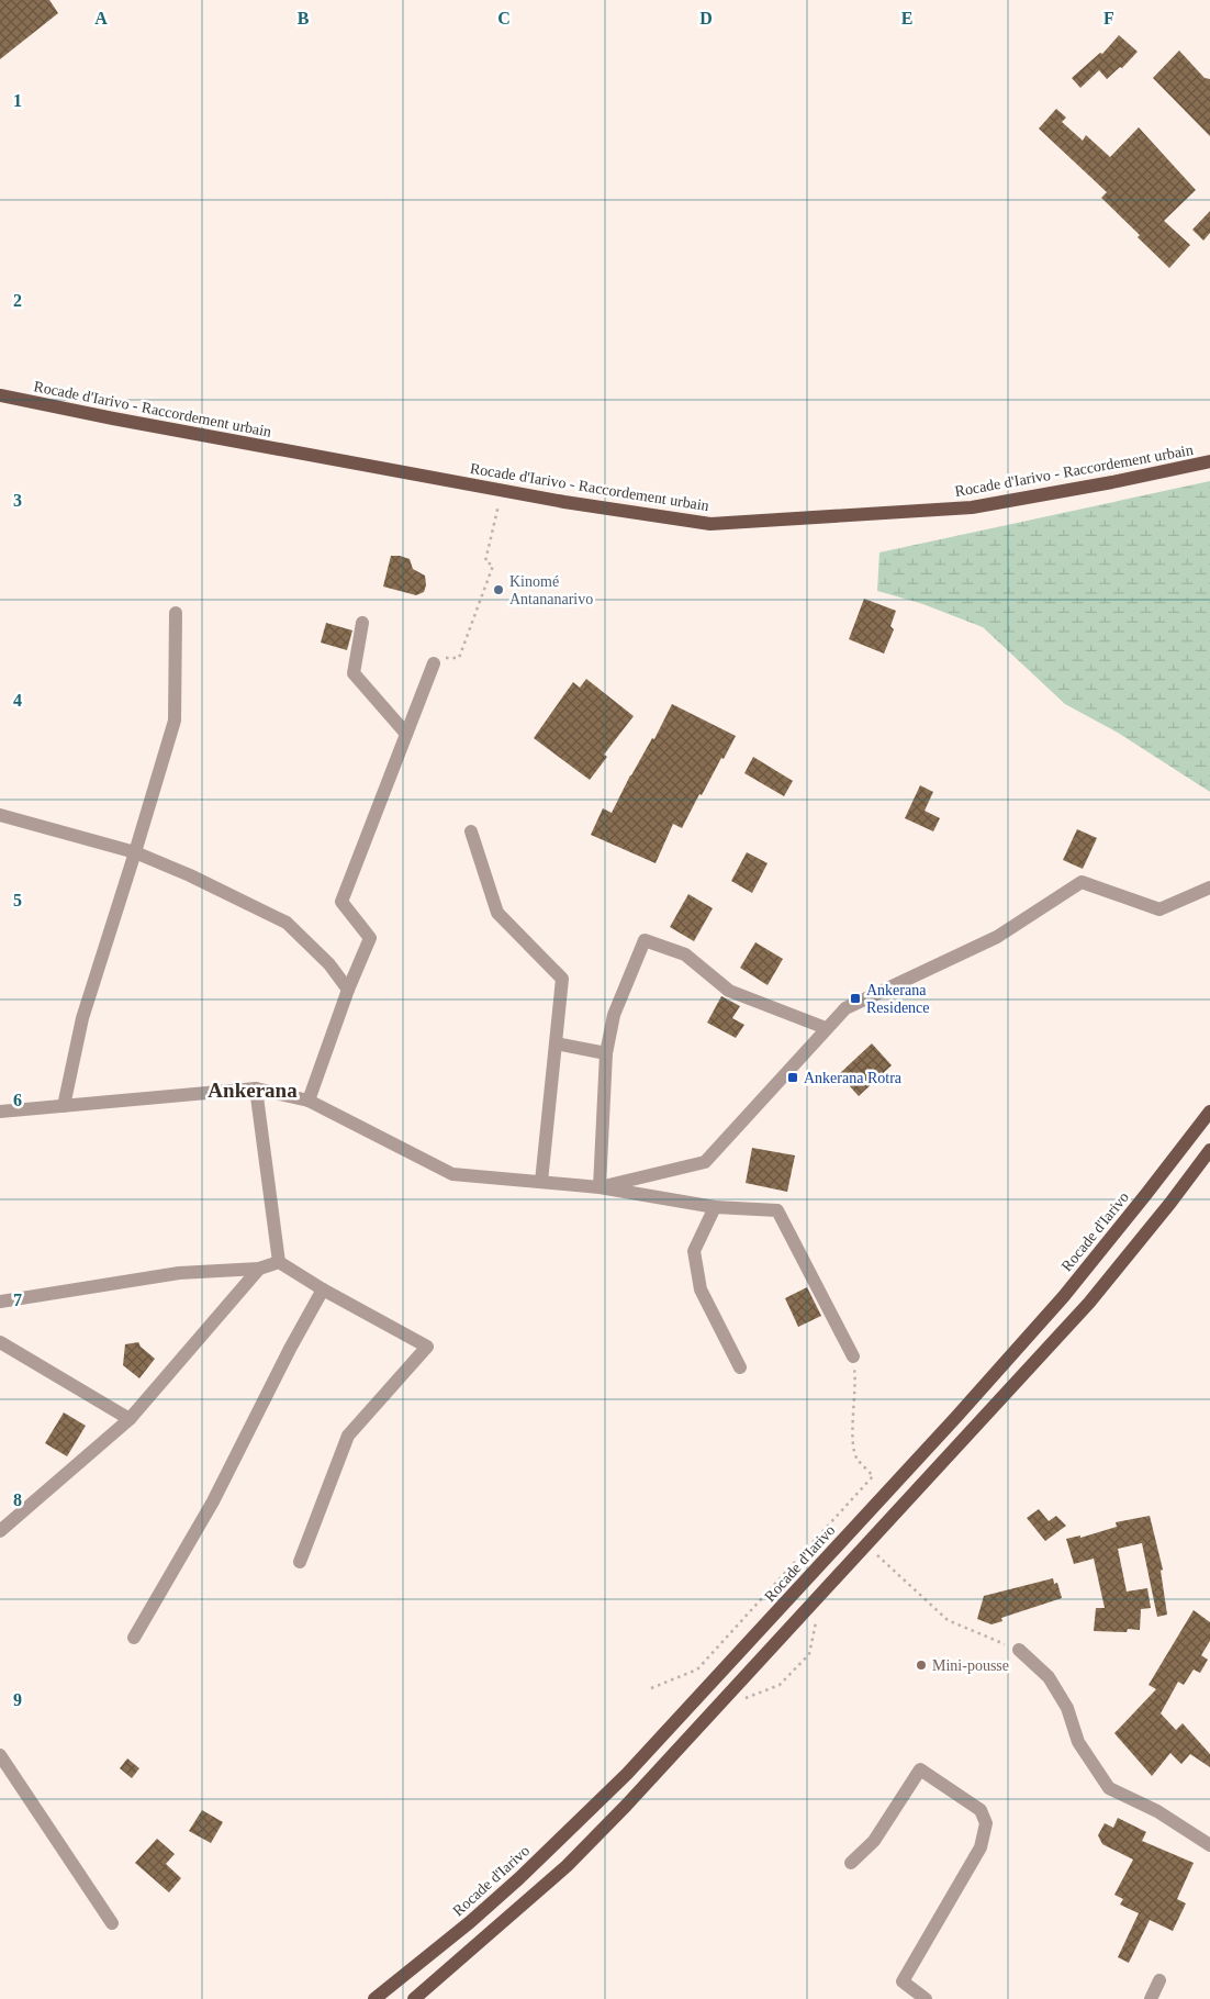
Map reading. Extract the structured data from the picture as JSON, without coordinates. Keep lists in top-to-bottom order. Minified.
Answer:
{"streets":{"main road":["Rocade d'Iarivo - Raccordement urbain","Rocade d'Iarivo"]},"districts":["Ankerana"],"places":{"other":["Kinomé Antananarivo","Mini-pousse"],"transit":["Ankerana Residence","Ankerana Rotra"]},"grid":{"columns":["A","B","C","D","E","F"],"rows":["1","2","3","4","5","6","7","8","9"]}}
